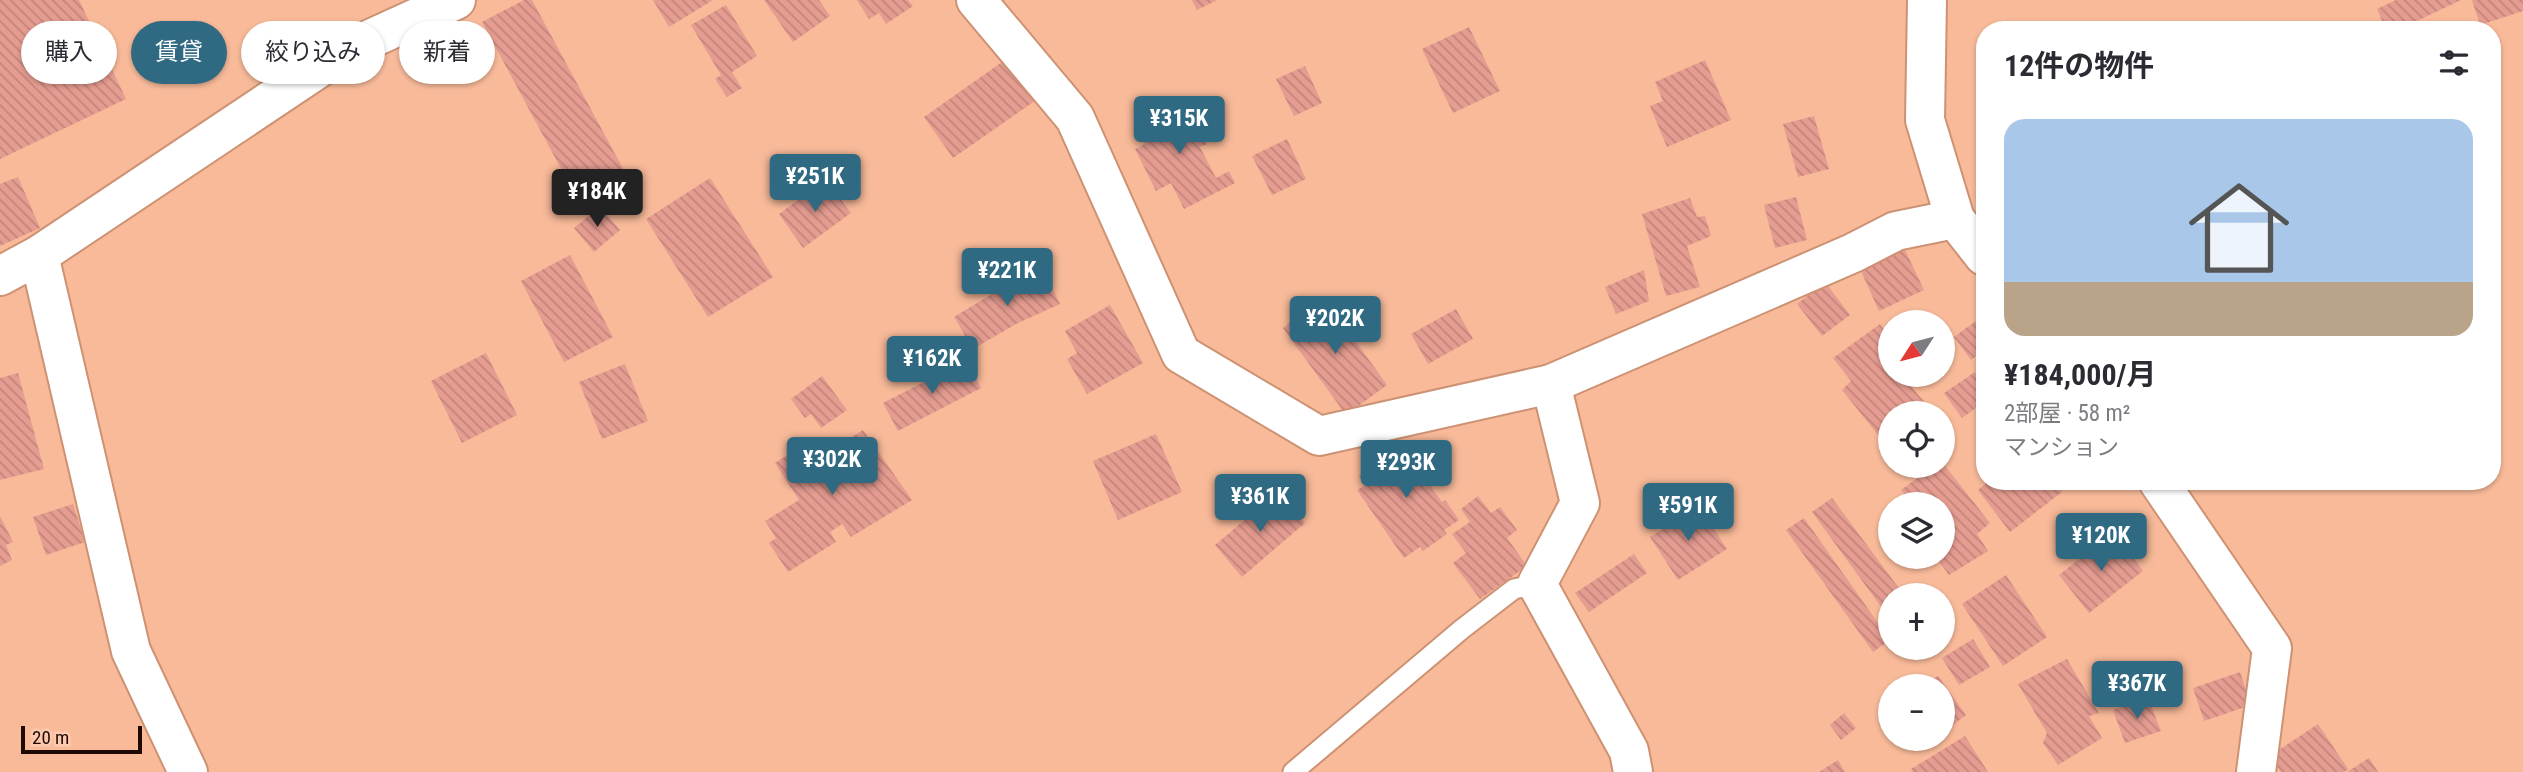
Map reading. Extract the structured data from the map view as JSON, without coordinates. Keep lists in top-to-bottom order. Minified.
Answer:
{"scale_bar":"20 m","north":"bottom left","page":{"chip":["購入","賃貸","絞り込み","新着"],"heading":"12件の物件","price":["¥315K","¥251K","¥184K","¥221K","¥202K","¥162K","¥302K","¥293K","¥361K","¥591K","¥120K","¥367K"],"list":[{"name":"¥184,000/月","note":"2部屋 · 58 m² · マンション"}],"map_buttons":["+","−"],"scale":"20 m"}}
